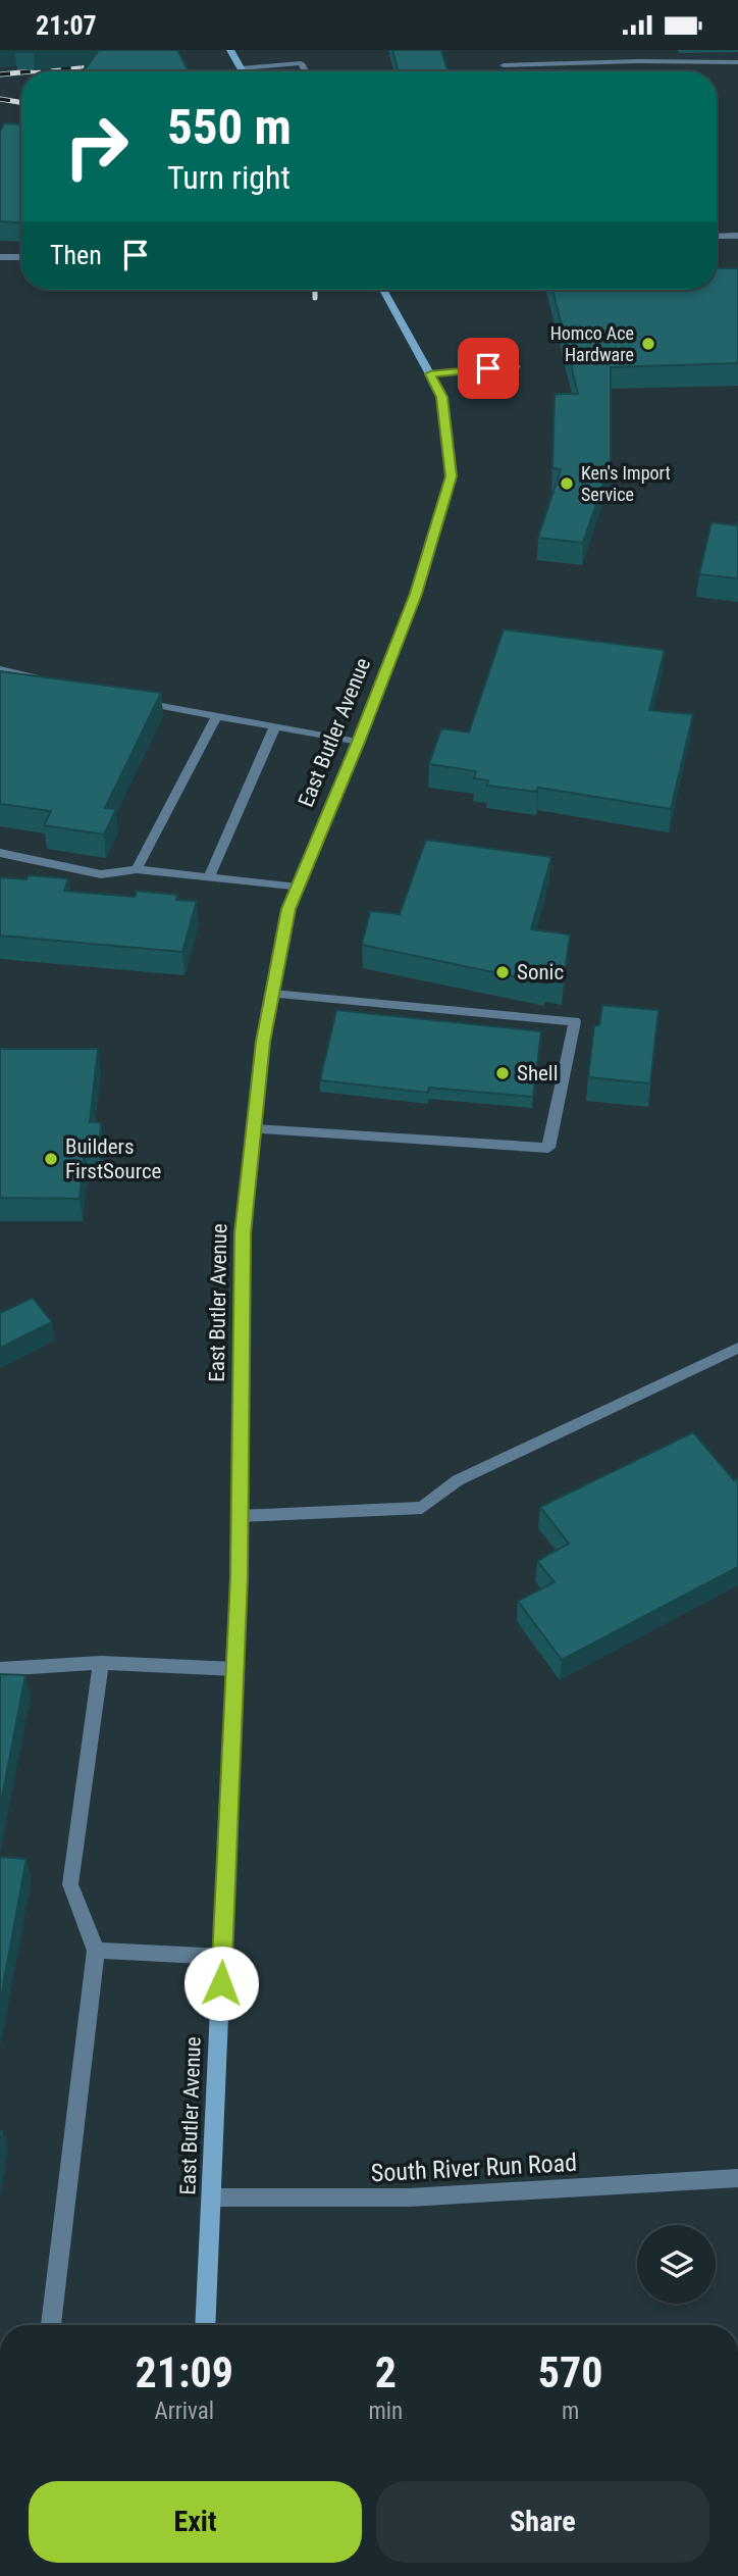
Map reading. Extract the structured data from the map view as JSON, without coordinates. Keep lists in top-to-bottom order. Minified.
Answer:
{"streets":{"main road":["East Butler Avenue"],"street":["South River Run Road"]},"crossings":[["East Butler Avenue","South River Run Road"]],"places":["Homco Ace Hardware","Ken's Import Service","Sonic","Shell","Builders FirstSource"],"page":{"status":"21:07","turn":["550 m","Turn right"],"then":"Then","eta":["21:09","Arrival","2","min","570","m"],"buttons":["Exit","Share"]}}
